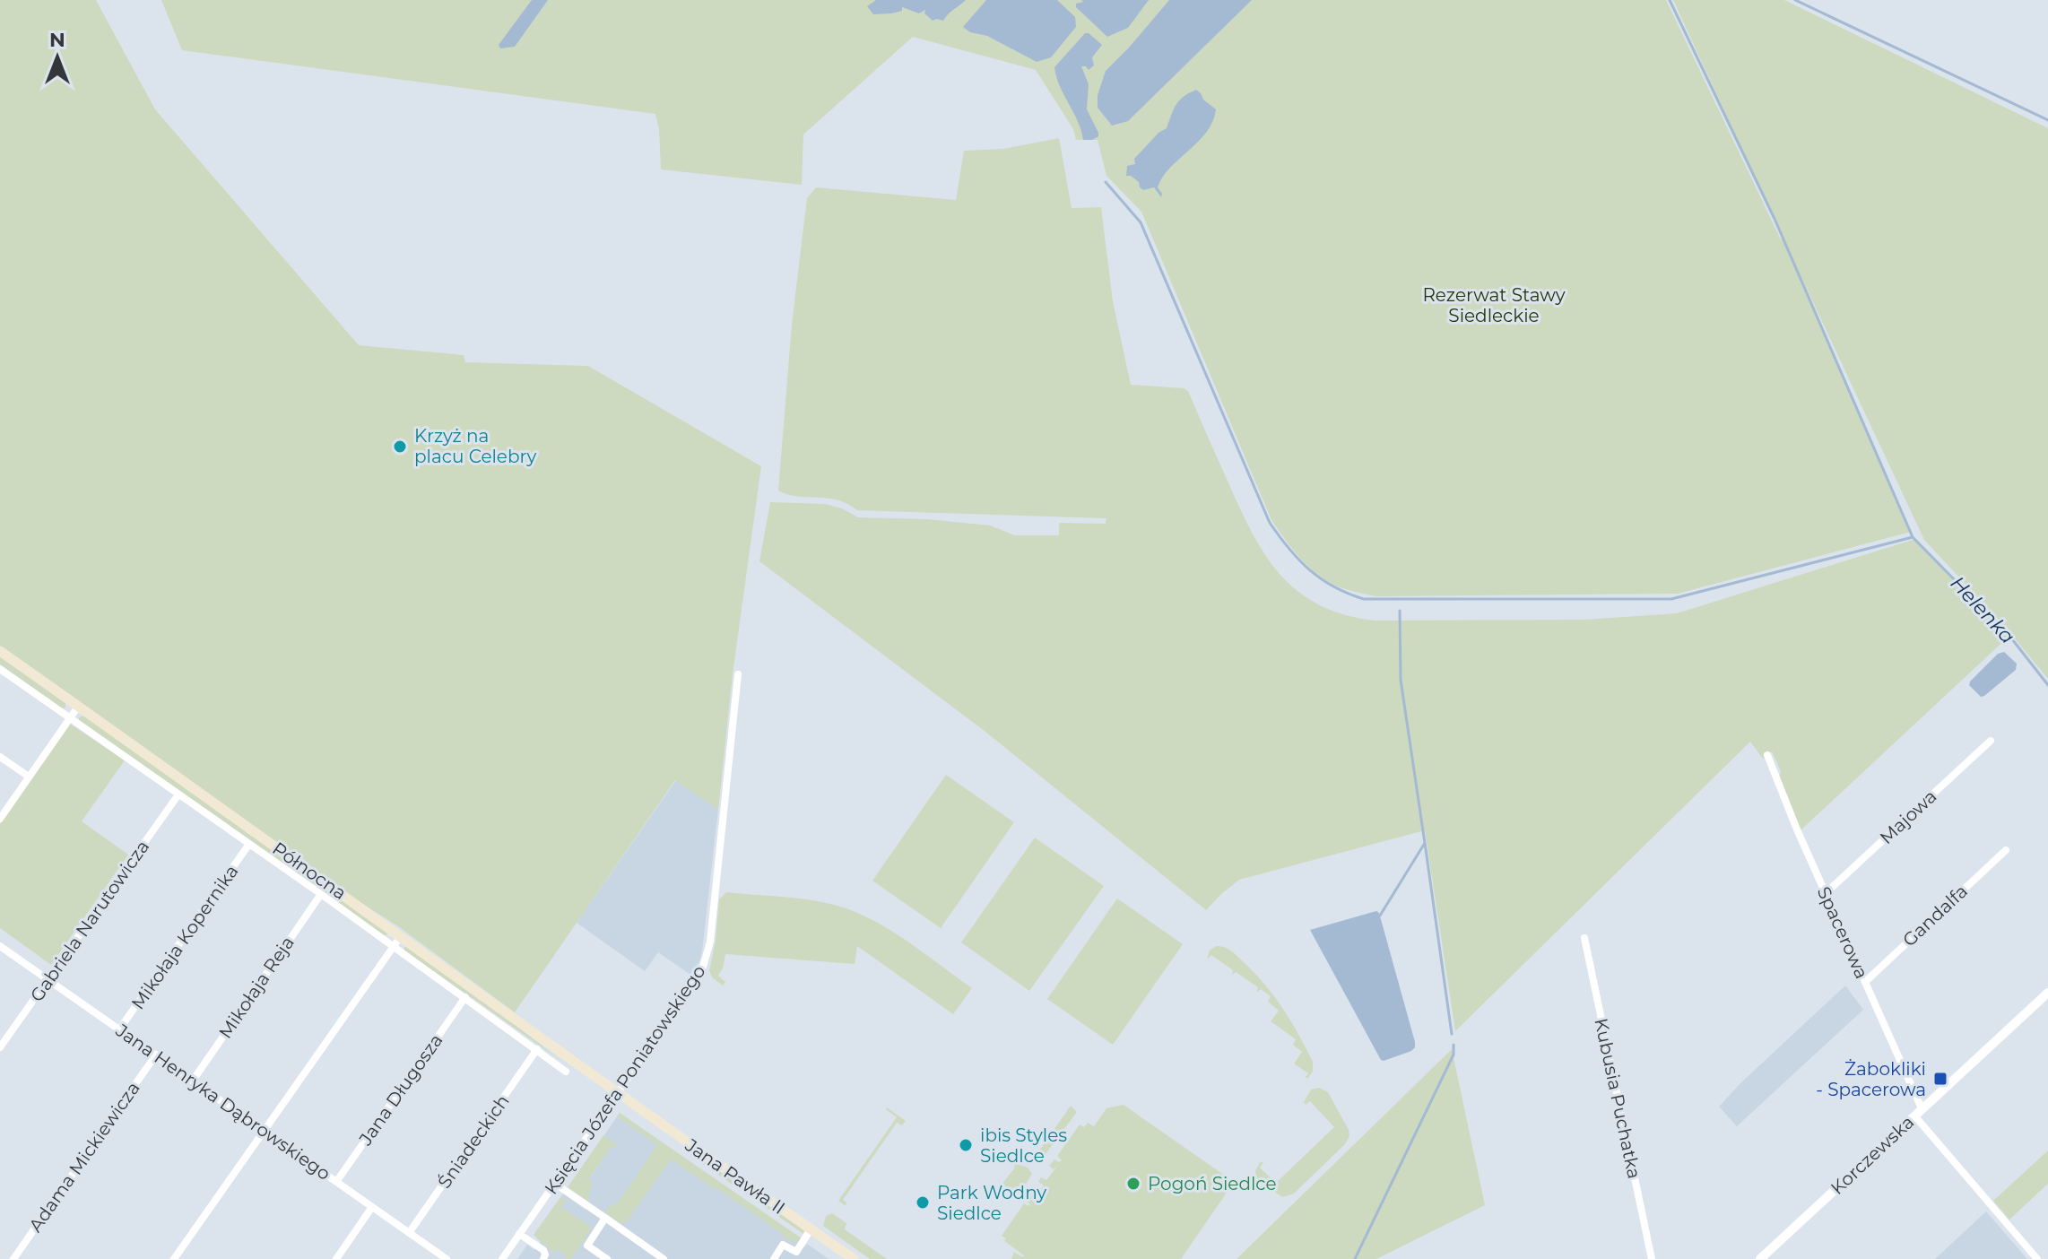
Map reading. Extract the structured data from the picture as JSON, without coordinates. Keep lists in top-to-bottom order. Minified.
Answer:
{"streets":{"main road":["Północna","Jana Pawła II"],"street":["Majowa","Gandalfa","Gabriela Narutowicza","Spacerowa","Mikołaja Kopernika","Mikołaja Reja","Księcia Józefa Poniatowskiego","Jana Długosza","Kubusia Puchatka","Jana Henryka Dąbrowskiego","Śniadeckich","Korczewska","Adama Mickiewicza"]},"crossings":[["Majowa","Spacerowa"],["Północna","Gabriela Narutowicza"],["Północna","Mikołaja Kopernika"],["Północna","Mikołaja Reja"],["Północna","Księcia Józefa Poniatowskiego"],["Północna","Jana Długosza"],["Północna","Śniadeckich"],["Północna","Jana Pawła II"],["Gandalfa","Spacerowa"],["Gabriela Narutowicza","Jana Henryka Dąbrowskiego"],["Spacerowa","Korczewska"],["Mikołaja Kopernika","Jana Henryka Dąbrowskiego"],["Mikołaja Reja","Jana Henryka Dąbrowskiego"],["Księcia Józefa Poniatowskiego","Jana Pawła II"],["Jana Długosza","Jana Henryka Dąbrowskiego"],["Jana Henryka Dąbrowskiego","Śniadeckich"],["Jana Henryka Dąbrowskiego","Adama Mickiewicza"]],"water":["Helenka"],"parks":["Rezerwat Stawy Siedleckie"],"places":{"other":["Krzyż na placu Celebry","ibis Styles Siedlce","Pogoń Siedlce","Park Wodny Siedlce"],"transit":["Żabokliki - Spacerowa"]},"north":"top"}
